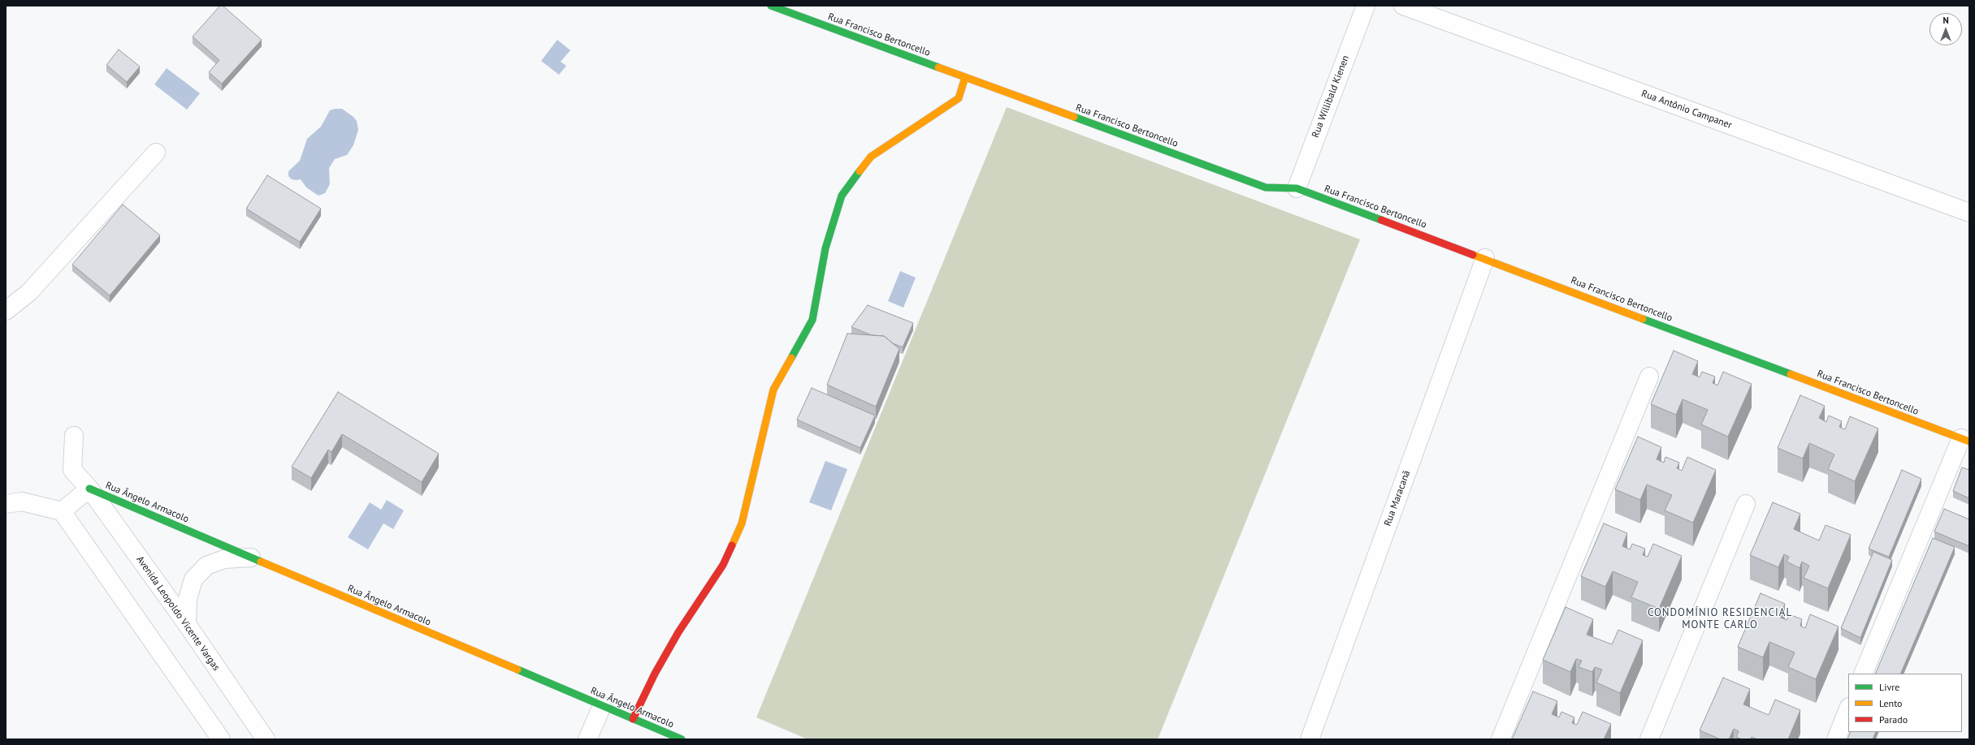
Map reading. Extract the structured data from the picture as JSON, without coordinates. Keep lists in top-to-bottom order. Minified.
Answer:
{"streets":{"street":["Rua Francisco Bertoncello","Rua Willibald Kienen","Rua Antônio Campaner","Rua Maracanã","Rua Ângelo Armacolo","Avenida Leopoldo Vicente Vargas"]},"crossings":[["Rua Francisco Bertoncello","Rua Willibald Kienen"],["Rua Francisco Bertoncello","Rua Maracanã"],["Rua Ângelo Armacolo","Avenida Leopoldo Vicente Vargas"]],"districts":["CONDOMÍNIO RESIDENCIAL MONTE CARLO"],"legend":["Livre","Lento","Parado"],"north":"top"}
